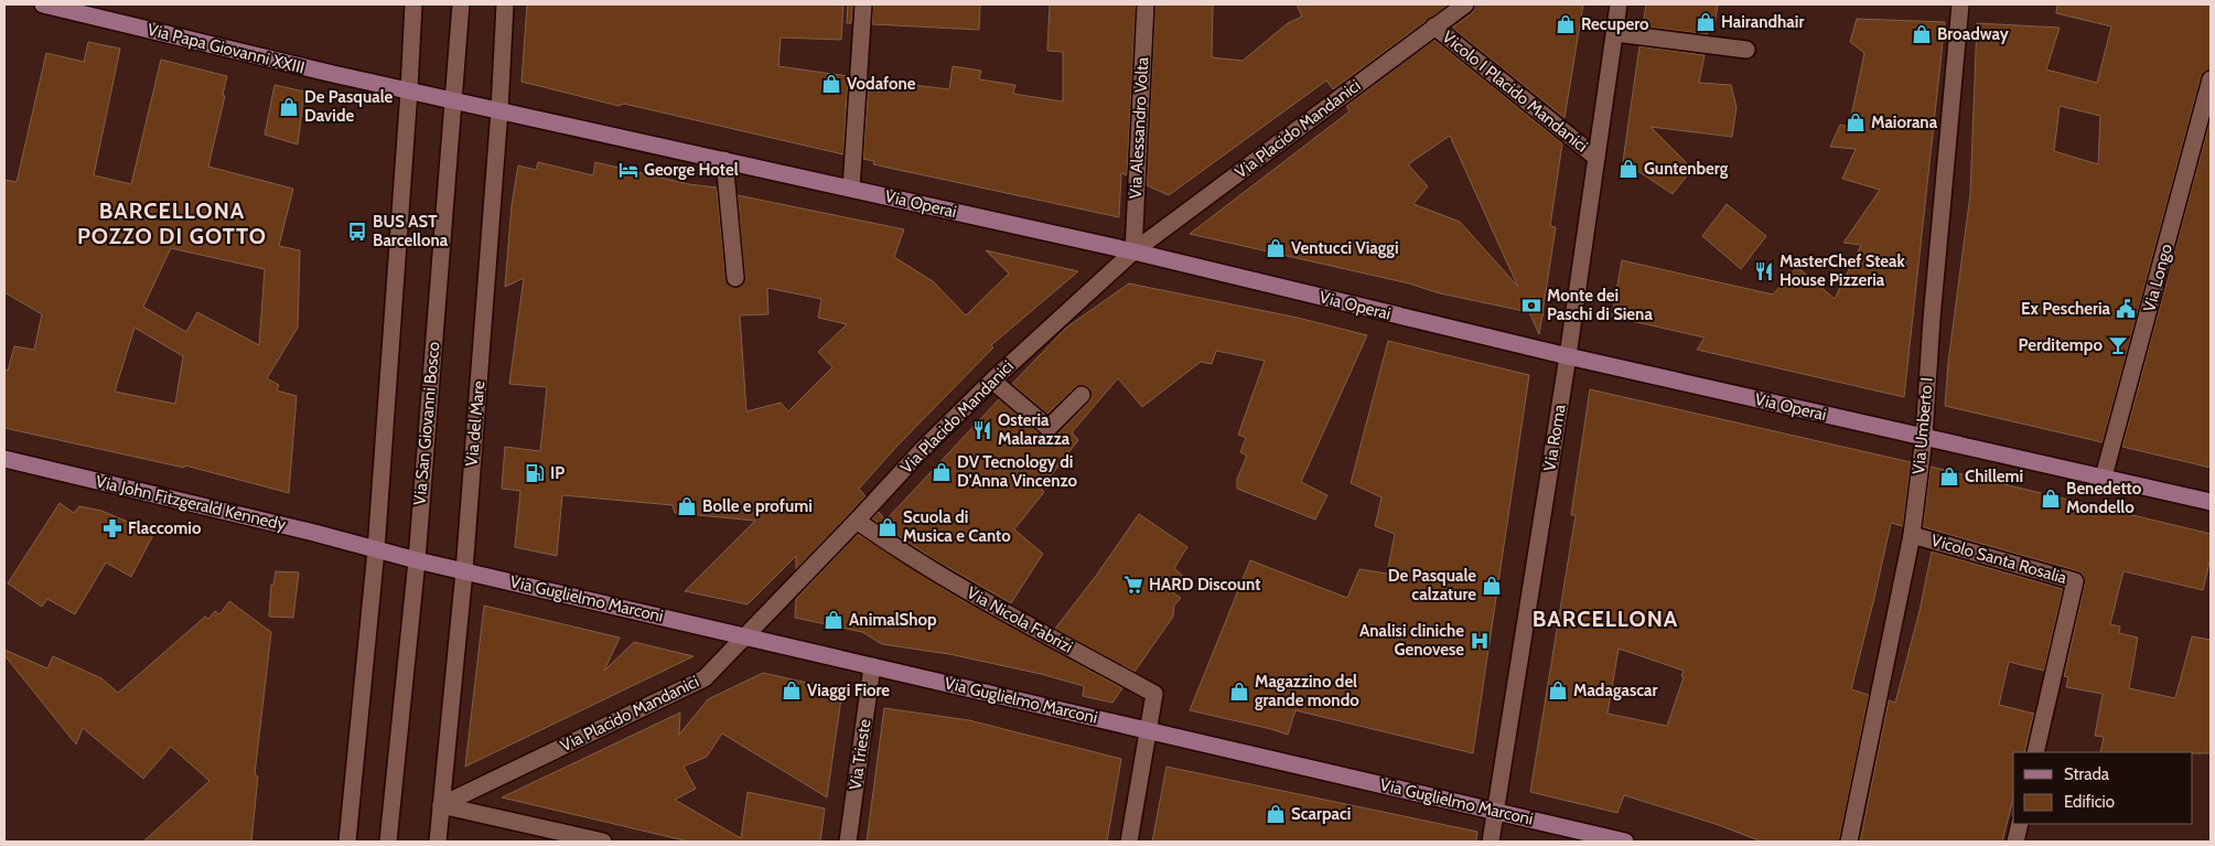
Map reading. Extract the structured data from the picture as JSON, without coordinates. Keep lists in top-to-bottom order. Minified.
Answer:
{"streets":{"main road":["Via Papa Giovanni XXIII","Via Operai","Via John Fitzgerald Kennedy","Via Guglielmo Marconi"],"street":["Vicolo I Placido Mandanici","Via Alessandro Volta","Via Placido Mandanici","Via Longo","Via San Giovanni Bosco","Via del Mare","Via Umberto I","Via Roma","Vicolo Santa Rosalia","Via Nicola Fabrizi","Via Trieste"]},"crossings":[["Via Papa Giovanni XXIII","Via Operai"],["Via Papa Giovanni XXIII","Via San Giovanni Bosco"],["Vicolo I Placido Mandanici","Via Placido Mandanici"],["Vicolo I Placido Mandanici","Via Roma"],["Via Alessandro Volta","Via Placido Mandanici"],["Via Alessandro Volta","Via Operai"],["Via Placido Mandanici","Via Operai"],["Via Placido Mandanici","Via del Mare"],["Via Placido Mandanici","Via Guglielmo Marconi"],["Via Placido Mandanici","Via Nicola Fabrizi"],["Via Operai","Via Longo"],["Via Operai","Via San Giovanni Bosco"],["Via Operai","Via del Mare"],["Via Operai","Via Umberto I"],["Via Operai","Via Roma"],["Via San Giovanni Bosco","Via John Fitzgerald Kennedy"],["Via San Giovanni Bosco","Via Guglielmo Marconi"],["Via del Mare","Via Guglielmo Marconi"],["Via Umberto I","Vicolo Santa Rosalia"],["Via Roma","Via Guglielmo Marconi"],["Via John Fitzgerald Kennedy","Via Guglielmo Marconi"],["Via Guglielmo Marconi","Via Nicola Fabrizi"],["Via Guglielmo Marconi","Via Trieste"]],"districts":["BARCELLONA POZZO DI GOTTO","BARCELLONA"],"places":{"shop":["Hairandhair","Recupero","Broadway","Vodafone","De Pasquale Davide","Maiorana","Guntenberg","Ventucci Viaggi","DV Tecnology di D'Anna Vincenzo","Chillemi","Benedetto Mondello","Bolle e profumi","Scuola di Musica e Canto","De Pasquale calzature","AnimalShop","Viaggi Fiore","Madagascar","Magazzino del grande mondo","Scarpaci"],"hotel":["George Hotel"],"bus stop":["BUS AST Barcellona"],"restaurant":["MasterChef Steak House Pizzeria","Osteria Malarazza"],"bank":["Monte dei Paschi di Siena"],"public building":["Ex Pescheria"],"bar":["Perditempo"],"fuel station":["IP"],"pharmacy":["Flaccomio"],"supermarket":["HARD Discount"],"hospital":["Analisi cliniche Genovese"]},"legend":["Strada","Edificio"]}
